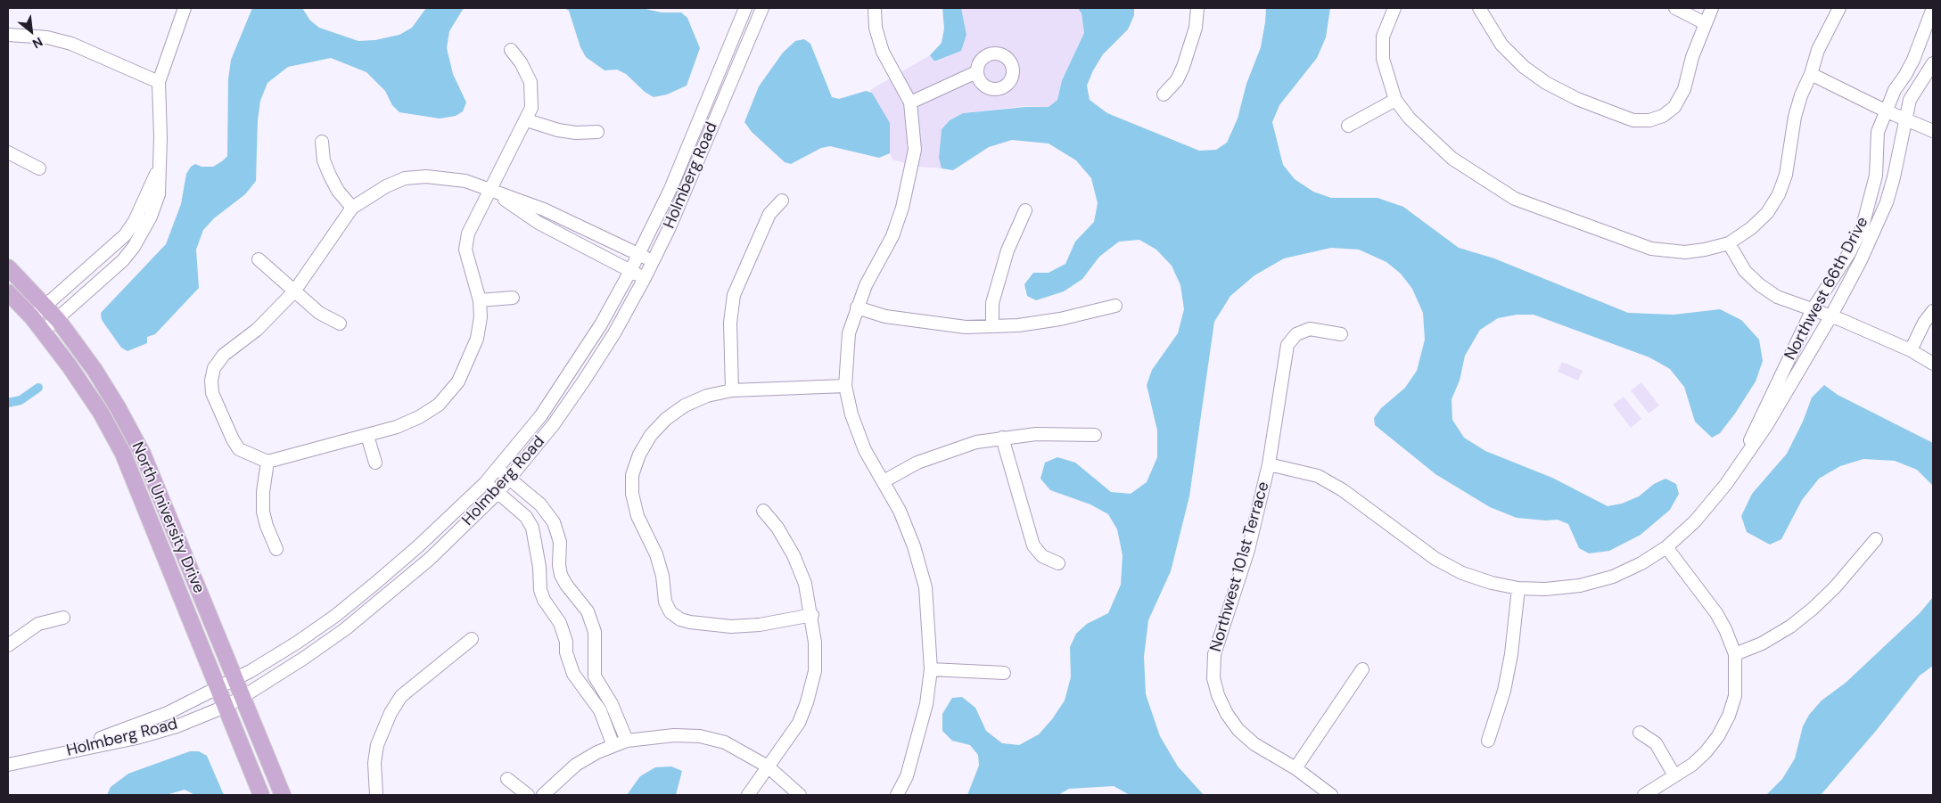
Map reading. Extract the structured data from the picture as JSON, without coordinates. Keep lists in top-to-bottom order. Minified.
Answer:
{"streets":{"main road":["North University Drive"],"street":["Holmberg Road","Northwest 66th Drive","Northwest 101st Terrace"]},"crossings":[["Holmberg Road","North University Drive"],["Northwest 66th Drive","Northwest 101st Terrace"]],"north":"bottom right"}
